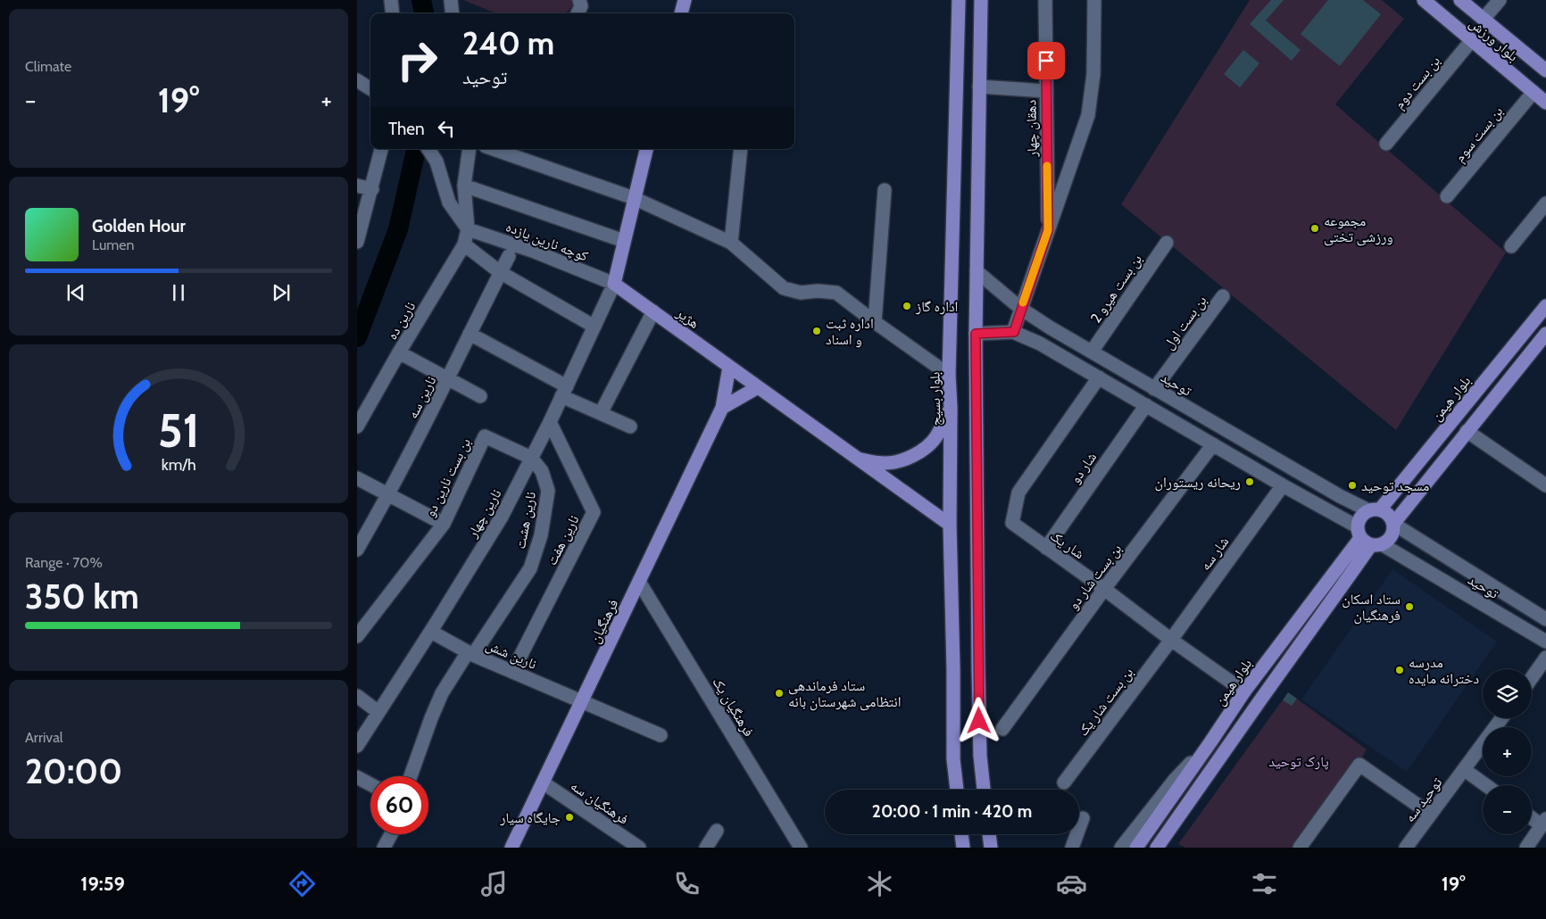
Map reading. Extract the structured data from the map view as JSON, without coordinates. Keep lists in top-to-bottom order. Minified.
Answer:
{"streets":{"main road":["بلوار ورزش","هژیر","بلوار هیمن","بلوار بسیج","فرهنگیان"],"street":["بن بست دوم","دهقان چهار","بن بست سوم","کوچه نارین یازده","بن بست هیرو 2","نارین ده","بن بست اول","توحید","نارین سه","شار دو","بن بست نارین دو","نارین چهار","نارین هشت","نارین هفت","شار یک","شار سه","بن بست شار دو","نارین شش","بن بست شار یک","فرهنگیان یک","توحید سه","فرهنگیان سه"]},"crossings":[["بلوار ورزش","بن بست دوم"],["بلوار ورزش","بن بست سوم"],["کوچه نارین یازده","هژیر"],["کوچه نارین یازده","نارین ده"],["کوچه نارین یازده","نارین چهار"],["بن بست هیرو 2","توحید"],["هژیر","بلوار بسیج"],["هژیر","نارین چهار"],["هژیر","فرهنگیان"],["بن بست اول","توحید"],["توحید","بلوار هیمن"],["بلوار هیمن","شار یک"],["شار دو","شار یک"],["بن بست نارین دو","نارین چهار"],["بن بست نارین دو","نارین هشت"],["نارین چهار","نارین هشت"],["نارین چهار","نارین هفت"],["نارین چهار","نارین شش"],["نارین هشت","نارین شش"],["نارین هفت","نارین شش"],["شار یک","شار سه"],["شار یک","بن بست شار دو"],["شار یک","بن بست شار یک"],["شار سه","بن بست شار یک"],["فرهنگیان","نارین شش"],["فرهنگیان","فرهنگیان یک"],["فرهنگیان","فرهنگیان سه"]],"parks":["پارک توحید"],"places":["مجموعه ورزشی تختی","اداره گاز","اداره ثبت و اسناد","ریحانە ریستوران","مسجد توحید","ستاد اسکان فرهنگیان","مدرسه دخترانه مایده","ستاد فرماندهی انتظامی شهرستان بانه","جایگاه سیار"],"page":{"tile":["Climate",["Range · 70%","350 km"],["Arrival","20:00"]],"turn":["240 m","توحید"],"heat":["−","19°","+"],"then":"Then","song":["Golden Hour","Lumen"],"map_buttons":["+","−"],"limit":"60","trip":"20:00 · 1 min · 420 m","tabs":["19:59","19°"],"gauge":["51","km/h"]}}
